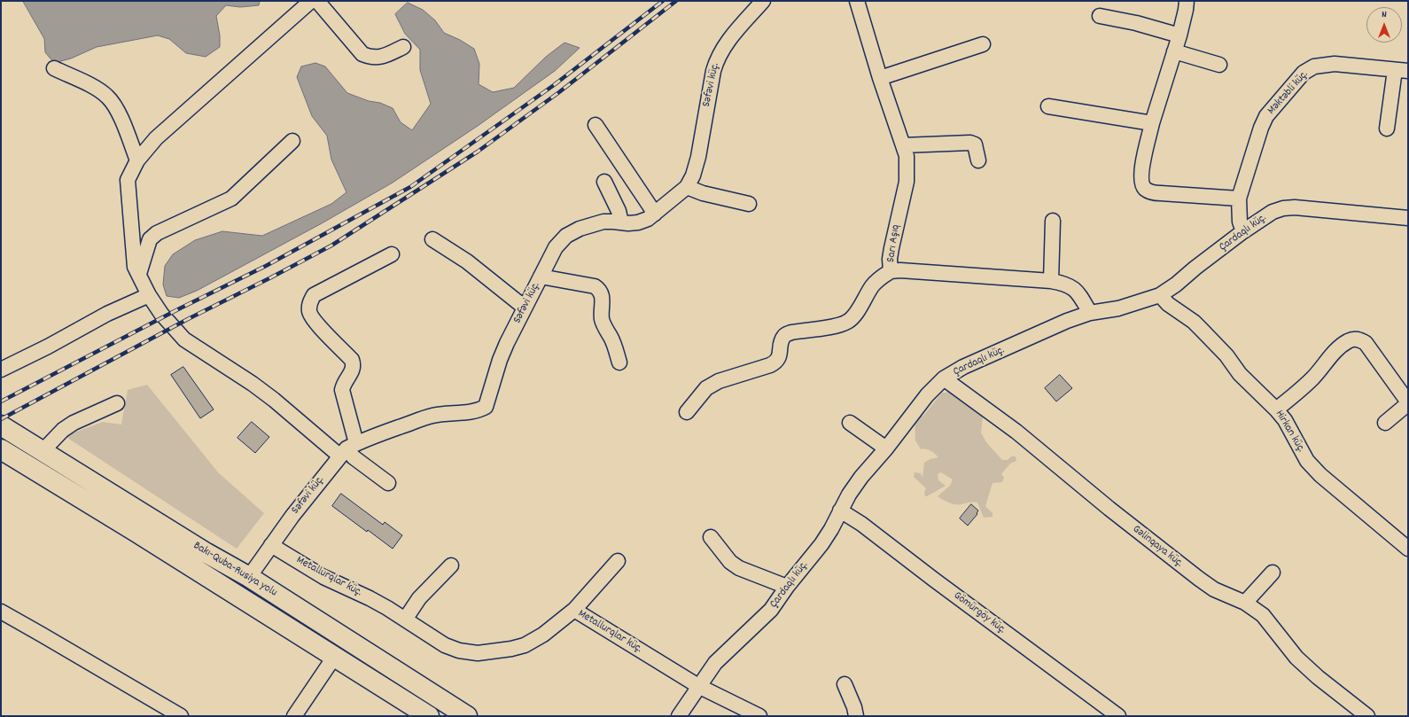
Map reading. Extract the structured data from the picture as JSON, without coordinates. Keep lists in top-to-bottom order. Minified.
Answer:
{"streets":{"highway":["Bakı-Quba-Rusiya yolu"],"street":["Səfəvi küç.","Məktəbli küç.","Çardaqlı küç.","Sarı Aşıq","Hirkan küç.","Gəlinqaya küç.","Metallurqlar küç.","Gömürgöy küç."]},"crossings":[["Səfəvi küç.","Bakı-Quba-Rusiya yolu"],["Səfəvi küç.","Metallurqlar küç."],["Məktəbli küç.","Çardaqlı küç."],["Çardaqlı küç.","Hirkan küç."],["Çardaqlı küç.","Gəlinqaya küç."],["Çardaqlı küç.","Metallurqlar küç."],["Çardaqlı küç.","Gömürgöy küç."]],"north":"top"}
